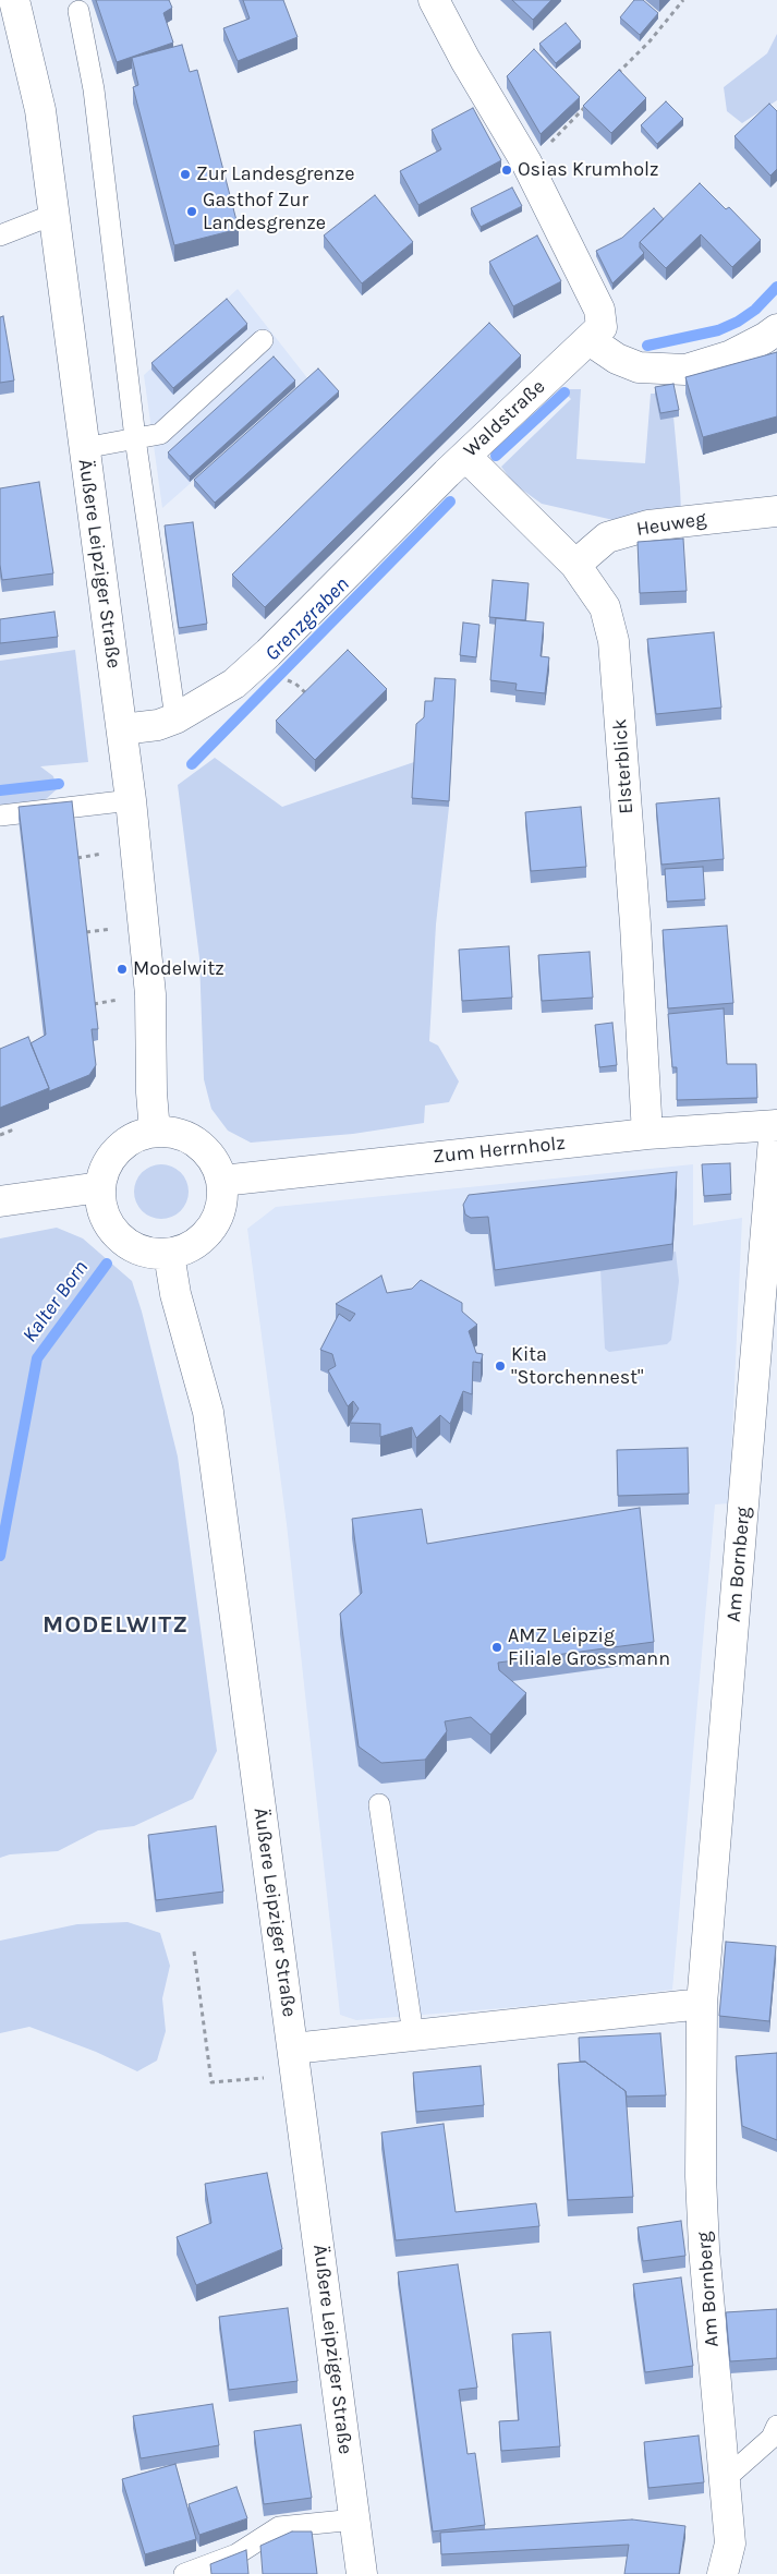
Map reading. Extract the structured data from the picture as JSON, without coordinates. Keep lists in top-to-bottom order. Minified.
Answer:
{"streets":{"street":["Waldstraße","Heuweg","Äußere Leipziger Straße","Elsterblick","Zum Herrnholz","Am Bornberg"]},"crossings":[["Waldstraße","Äußere Leipziger Straße"],["Waldstraße","Elsterblick"],["Heuweg","Elsterblick"],["Äußere Leipziger Straße","Zum Herrnholz"],["Elsterblick","Zum Herrnholz"],["Zum Herrnholz","Am Bornberg"]],"districts":["MODELWITZ"],"water":["Grenzgraben","Kalter Born"],"places":["Osias Krumholz","Zur Landesgrenze","Gasthof Zur Landesgrenze","Modelwitz","Kita \"Storchennest\"","AMZ Leipzig Filiale Grossmann"]}
